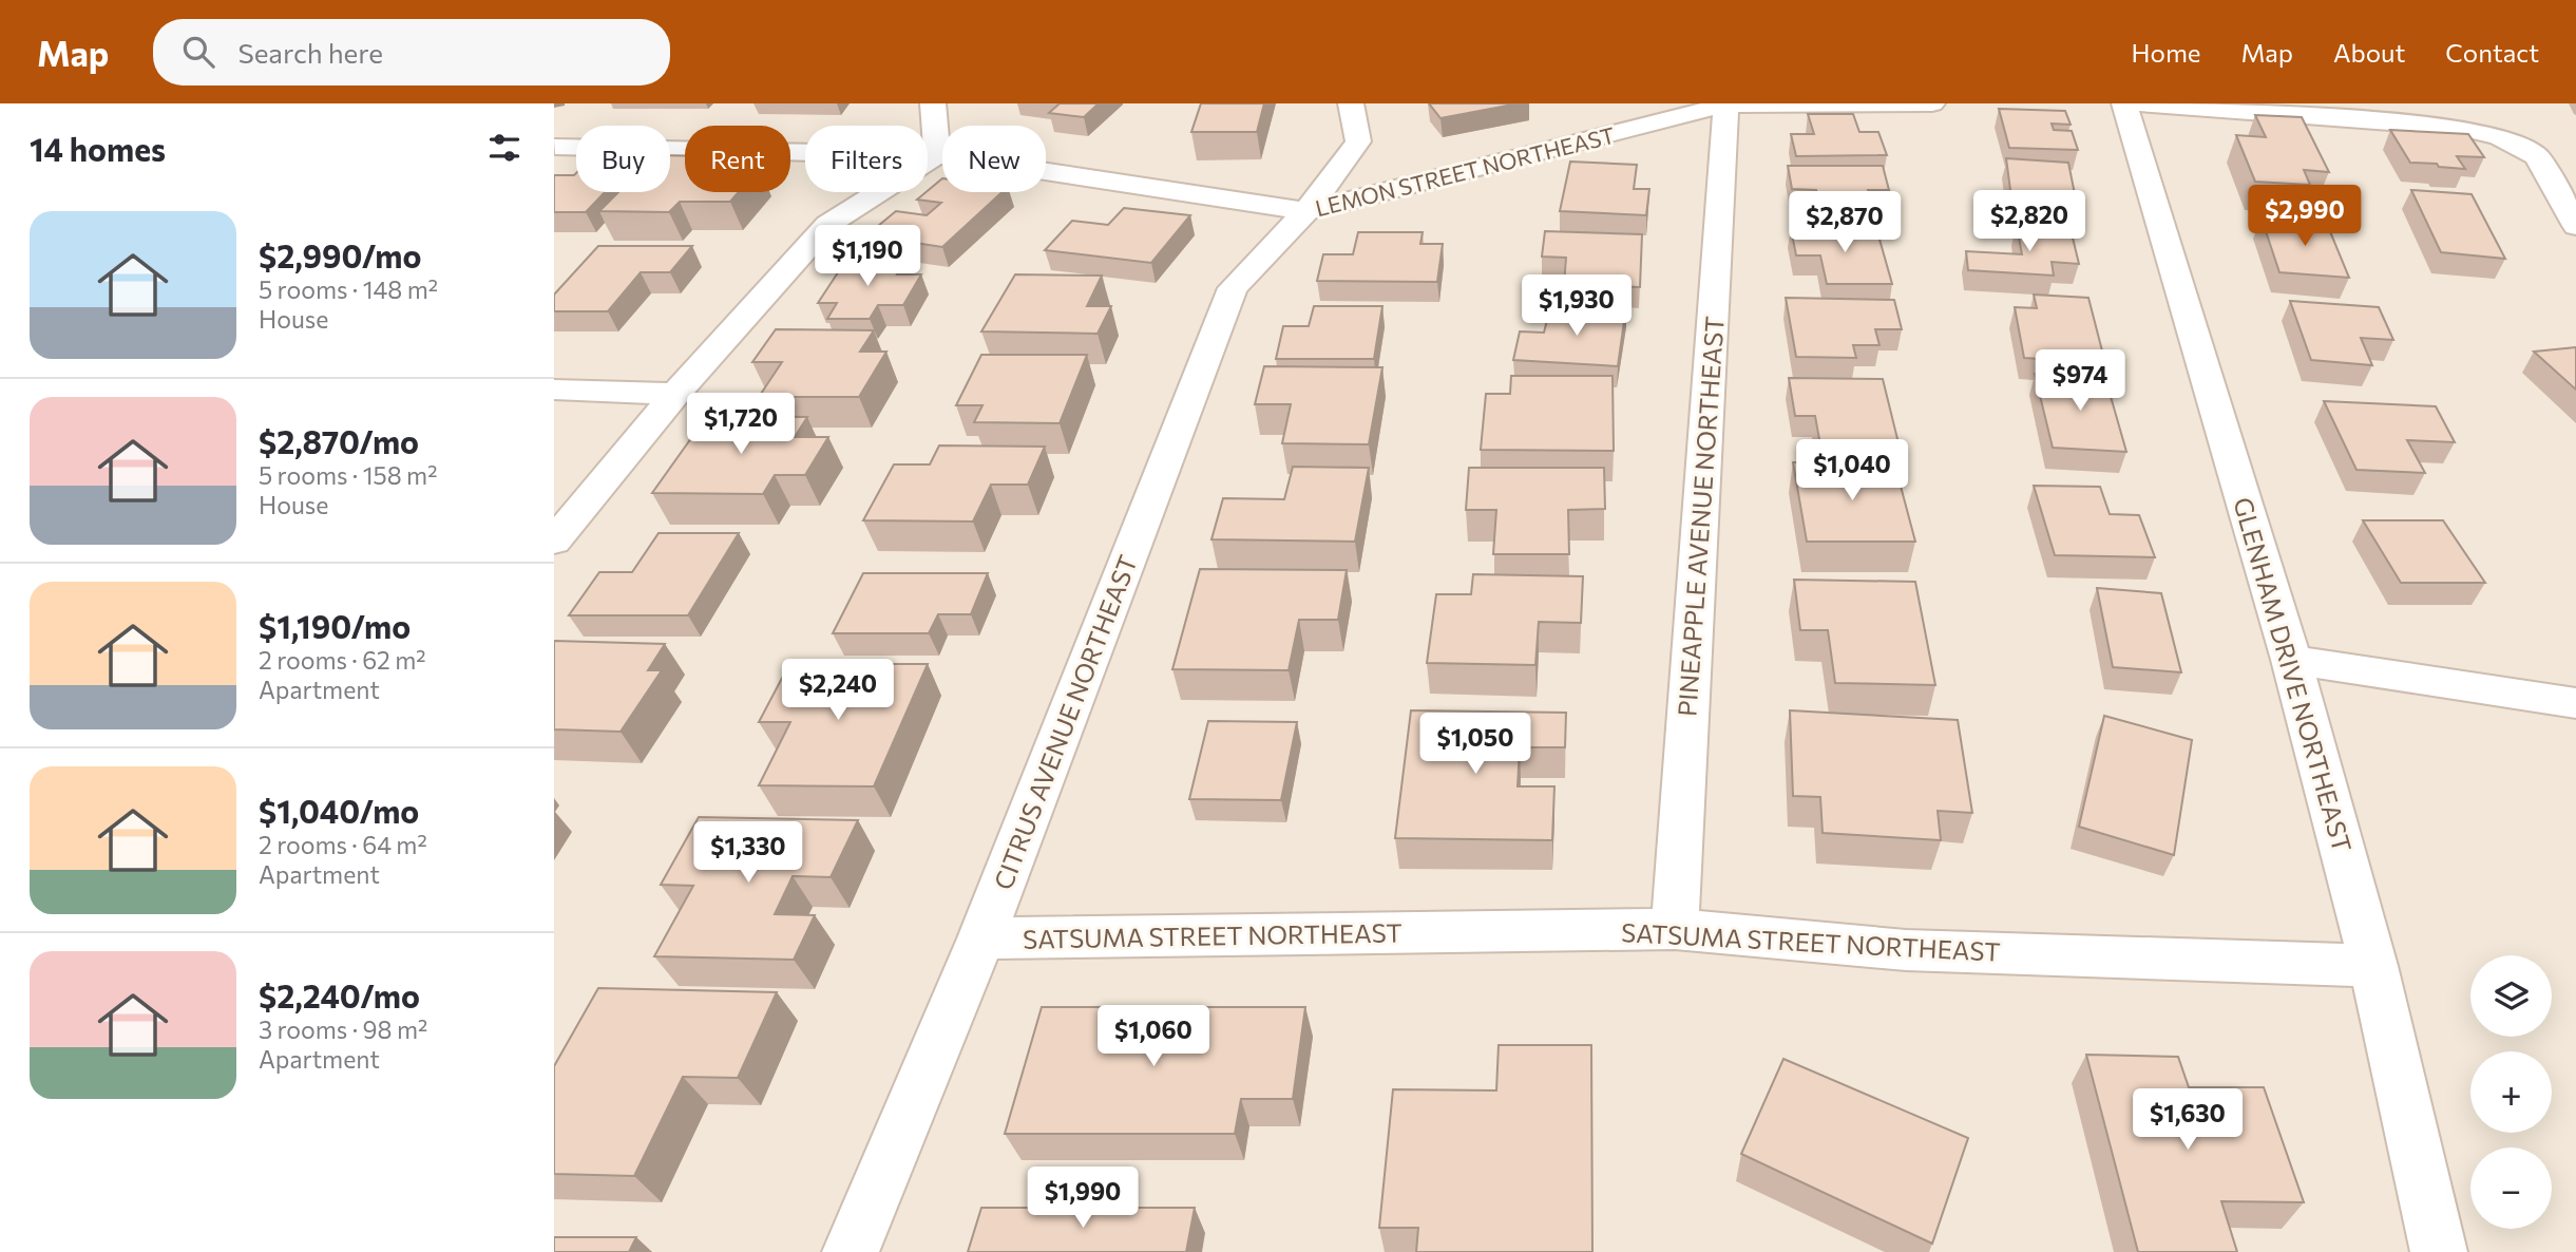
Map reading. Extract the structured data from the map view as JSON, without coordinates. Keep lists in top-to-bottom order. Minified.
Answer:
{"streets":{"street":["LEMON STREET NORTHEAST","PINEAPPLE AVENUE NORTHEAST","GLENHAM DRIVE NORTHEAST","CITRUS AVENUE NORTHEAST","SATSUMA STREET NORTHEAST"]},"crossings":[["LEMON STREET NORTHEAST","PINEAPPLE AVENUE NORTHEAST"],["LEMON STREET NORTHEAST","CITRUS AVENUE NORTHEAST"],["PINEAPPLE AVENUE NORTHEAST","SATSUMA STREET NORTHEAST"],["GLENHAM DRIVE NORTHEAST","SATSUMA STREET NORTHEAST"],["CITRUS AVENUE NORTHEAST","SATSUMA STREET NORTHEAST"]],"page":{"header":"Map","search":"Search here","nav":["Home","Map","About","Contact"],"heading":"14 homes","chip":["Buy","Rent","Filters","New"],"price":["$2,990","$2,820","$2,870","$1,190","$1,930","$974","$1,720","$1,040","$2,240","$1,050","$1,330","$1,060","$1,630","$1,990"],"list":[{"name":"$2,990/mo","note":"5 rooms · 148 m² · House"},{"name":"$2,870/mo","note":"5 rooms · 158 m² · House"},{"name":"$1,190/mo","note":"2 rooms · 62 m² · Apartment"},{"name":"$1,040/mo","note":"2 rooms · 64 m² · Apartment"},{"name":"$2,240/mo","note":"3 rooms · 98 m² · Apartment"}],"map_buttons":["+","−"]}}
